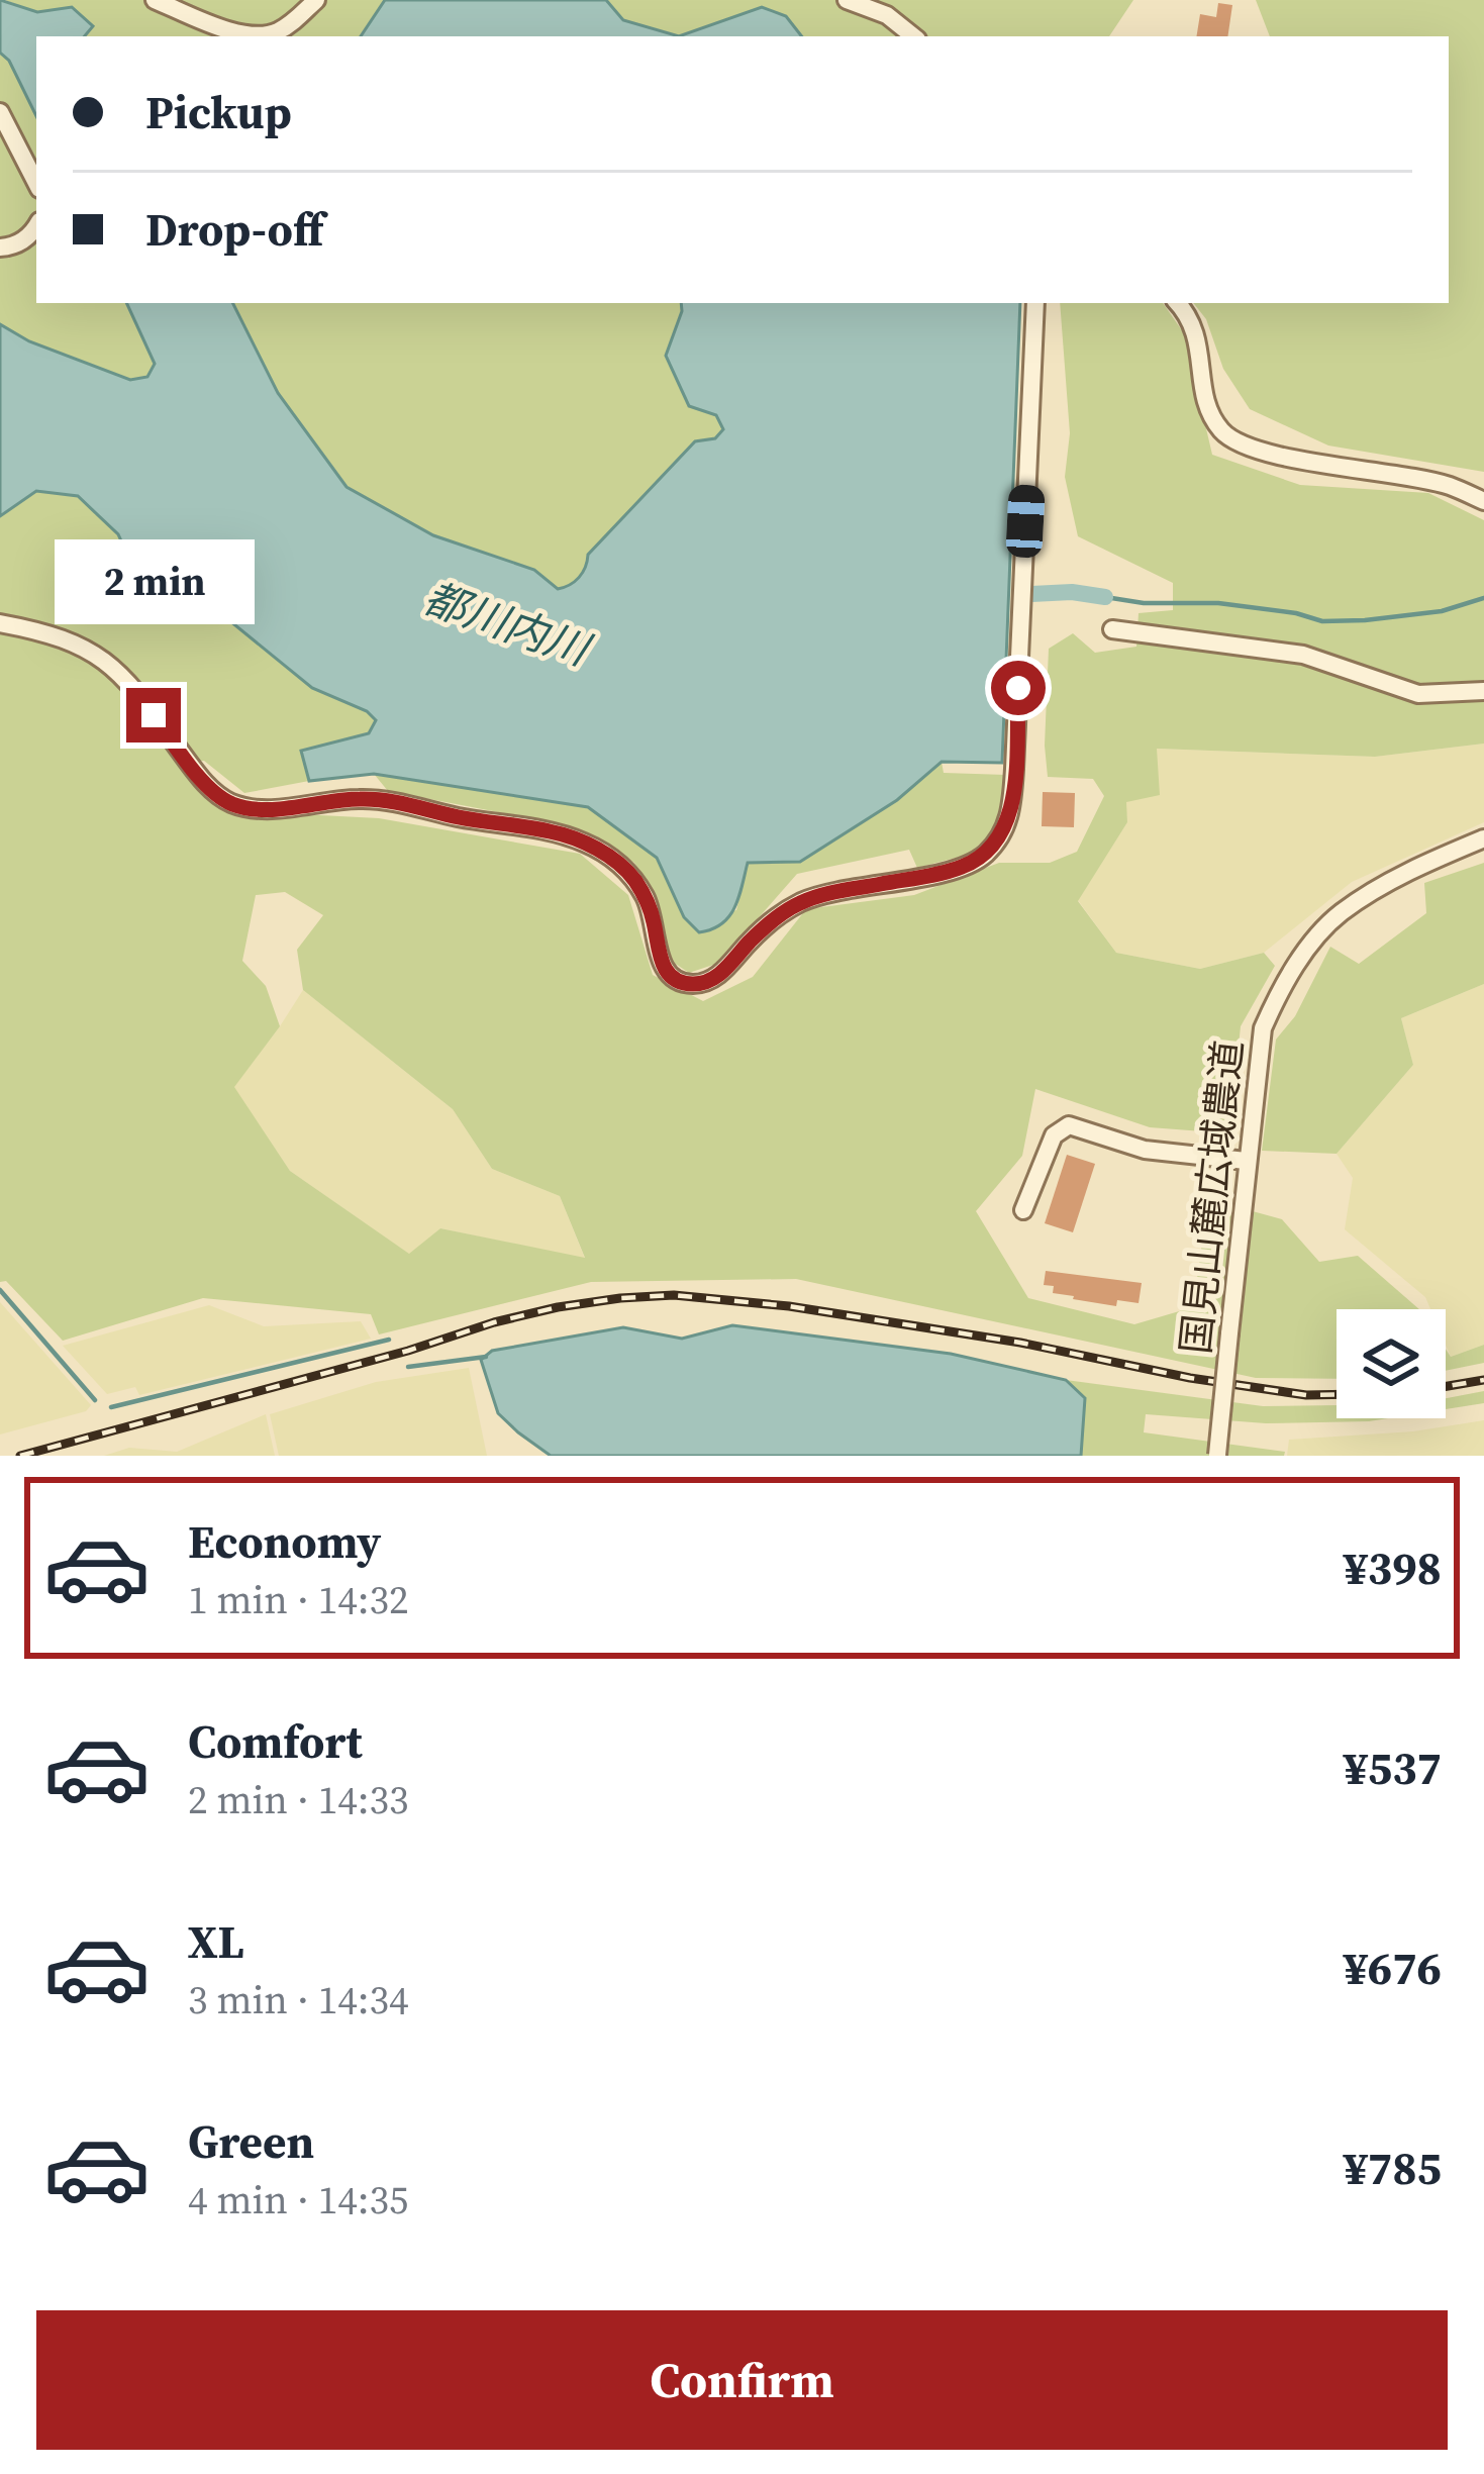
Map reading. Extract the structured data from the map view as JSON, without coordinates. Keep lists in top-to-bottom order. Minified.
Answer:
{"streets":{"street":["国見山麓広域農道"]},"water":["都川内川"],"page":{"banner":["Pickup","Drop-off"],"bubble":"2 min","list":[{"name":"Economy","note":"1 min · 14:32","value":"¥398"},{"name":"Comfort","note":"2 min · 14:33","value":"¥537"},{"name":"XL","note":"3 min · 14:34","value":"¥676"},{"name":"Green","note":"4 min · 14:35","value":"¥785"}],"buttons":"Confirm"}}
